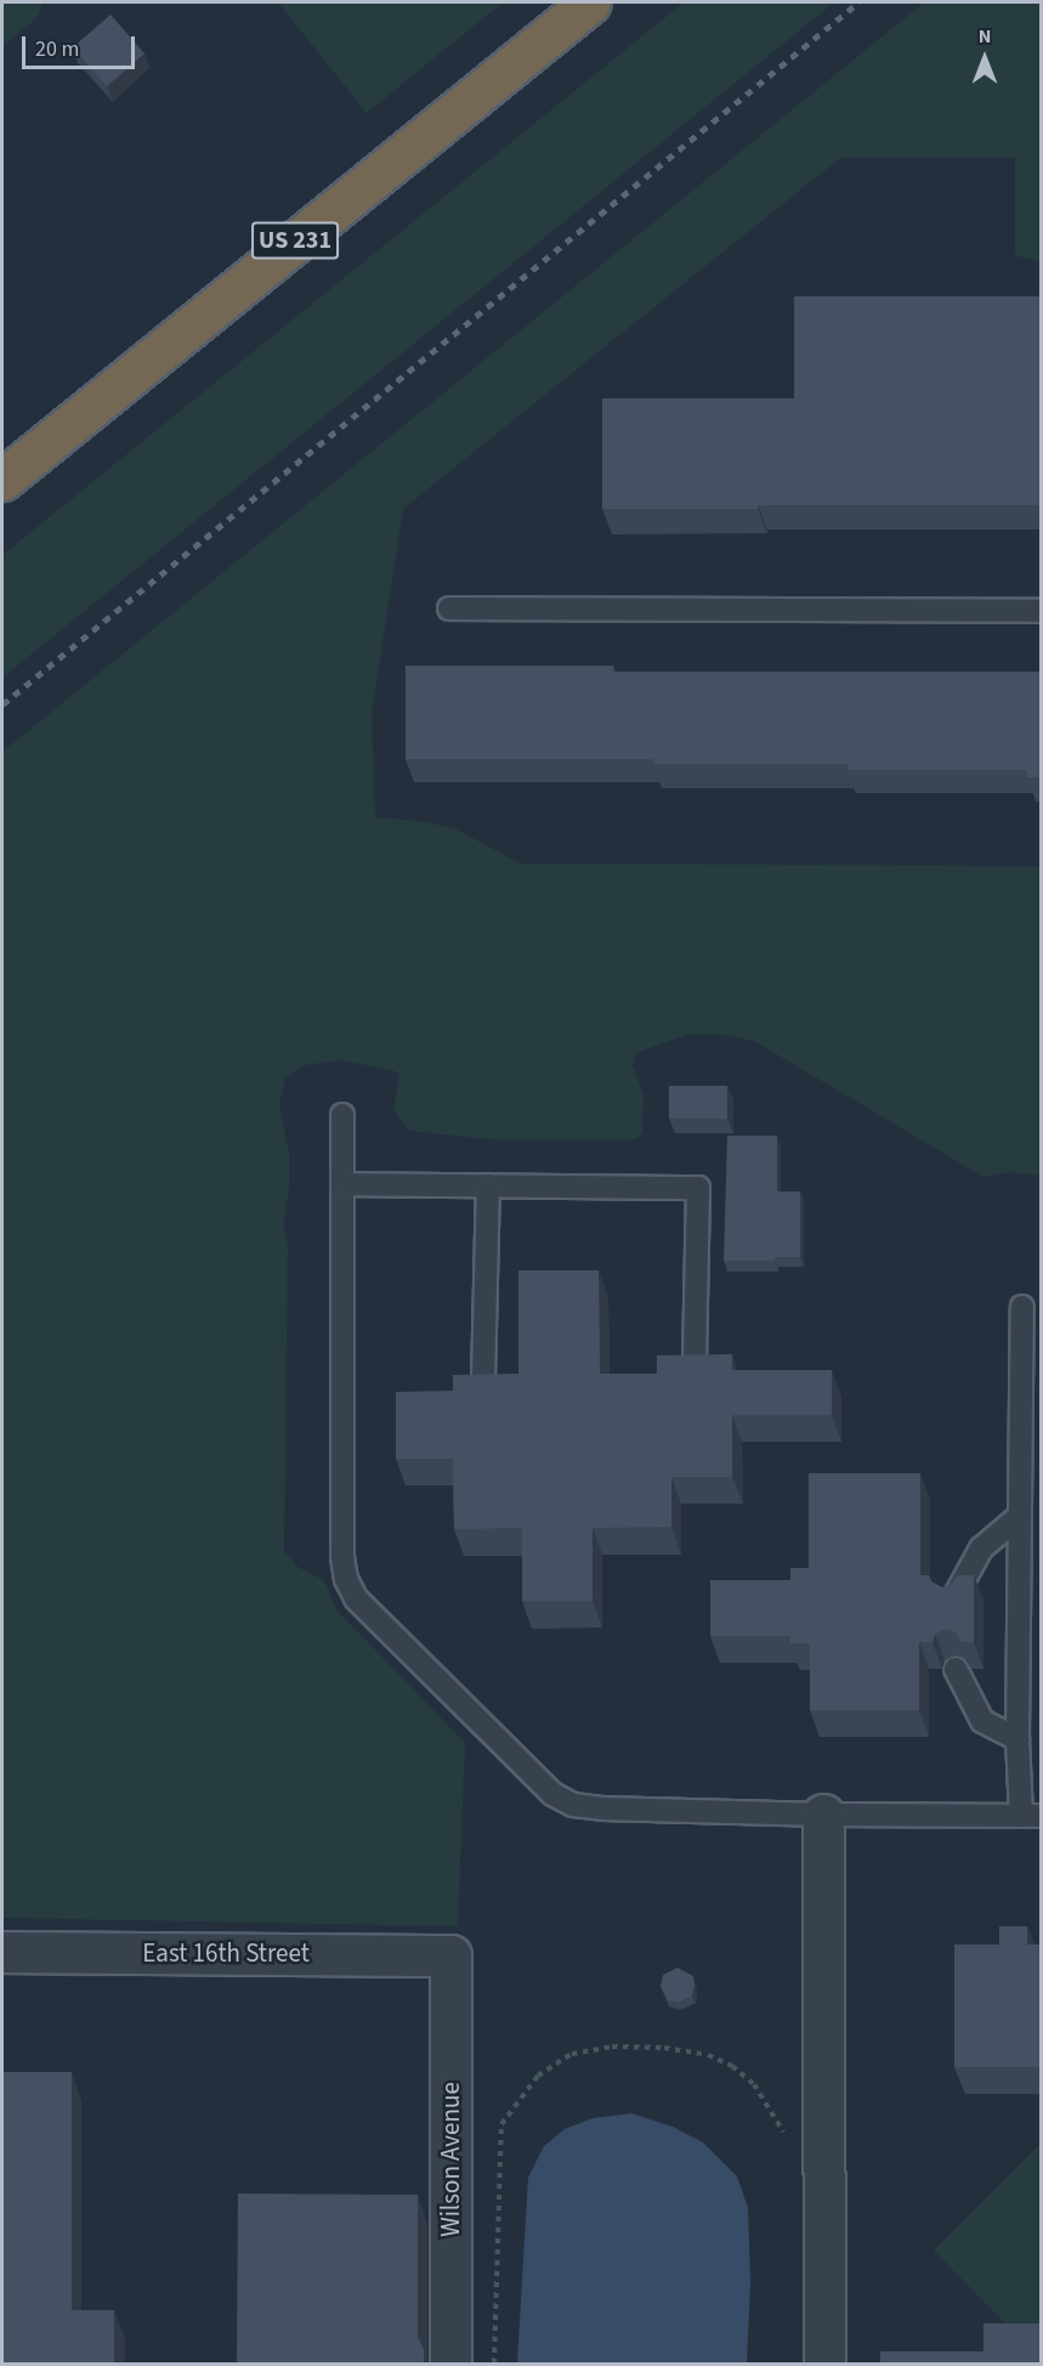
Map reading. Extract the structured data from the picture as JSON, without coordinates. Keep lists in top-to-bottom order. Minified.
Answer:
{"streets":{"highway":["US 231"],"street":["East 16th Street","Wilson Avenue"]},"crossings":[["East 16th Street","Wilson Avenue"]],"scale_bar":"20 m","north":"top"}
